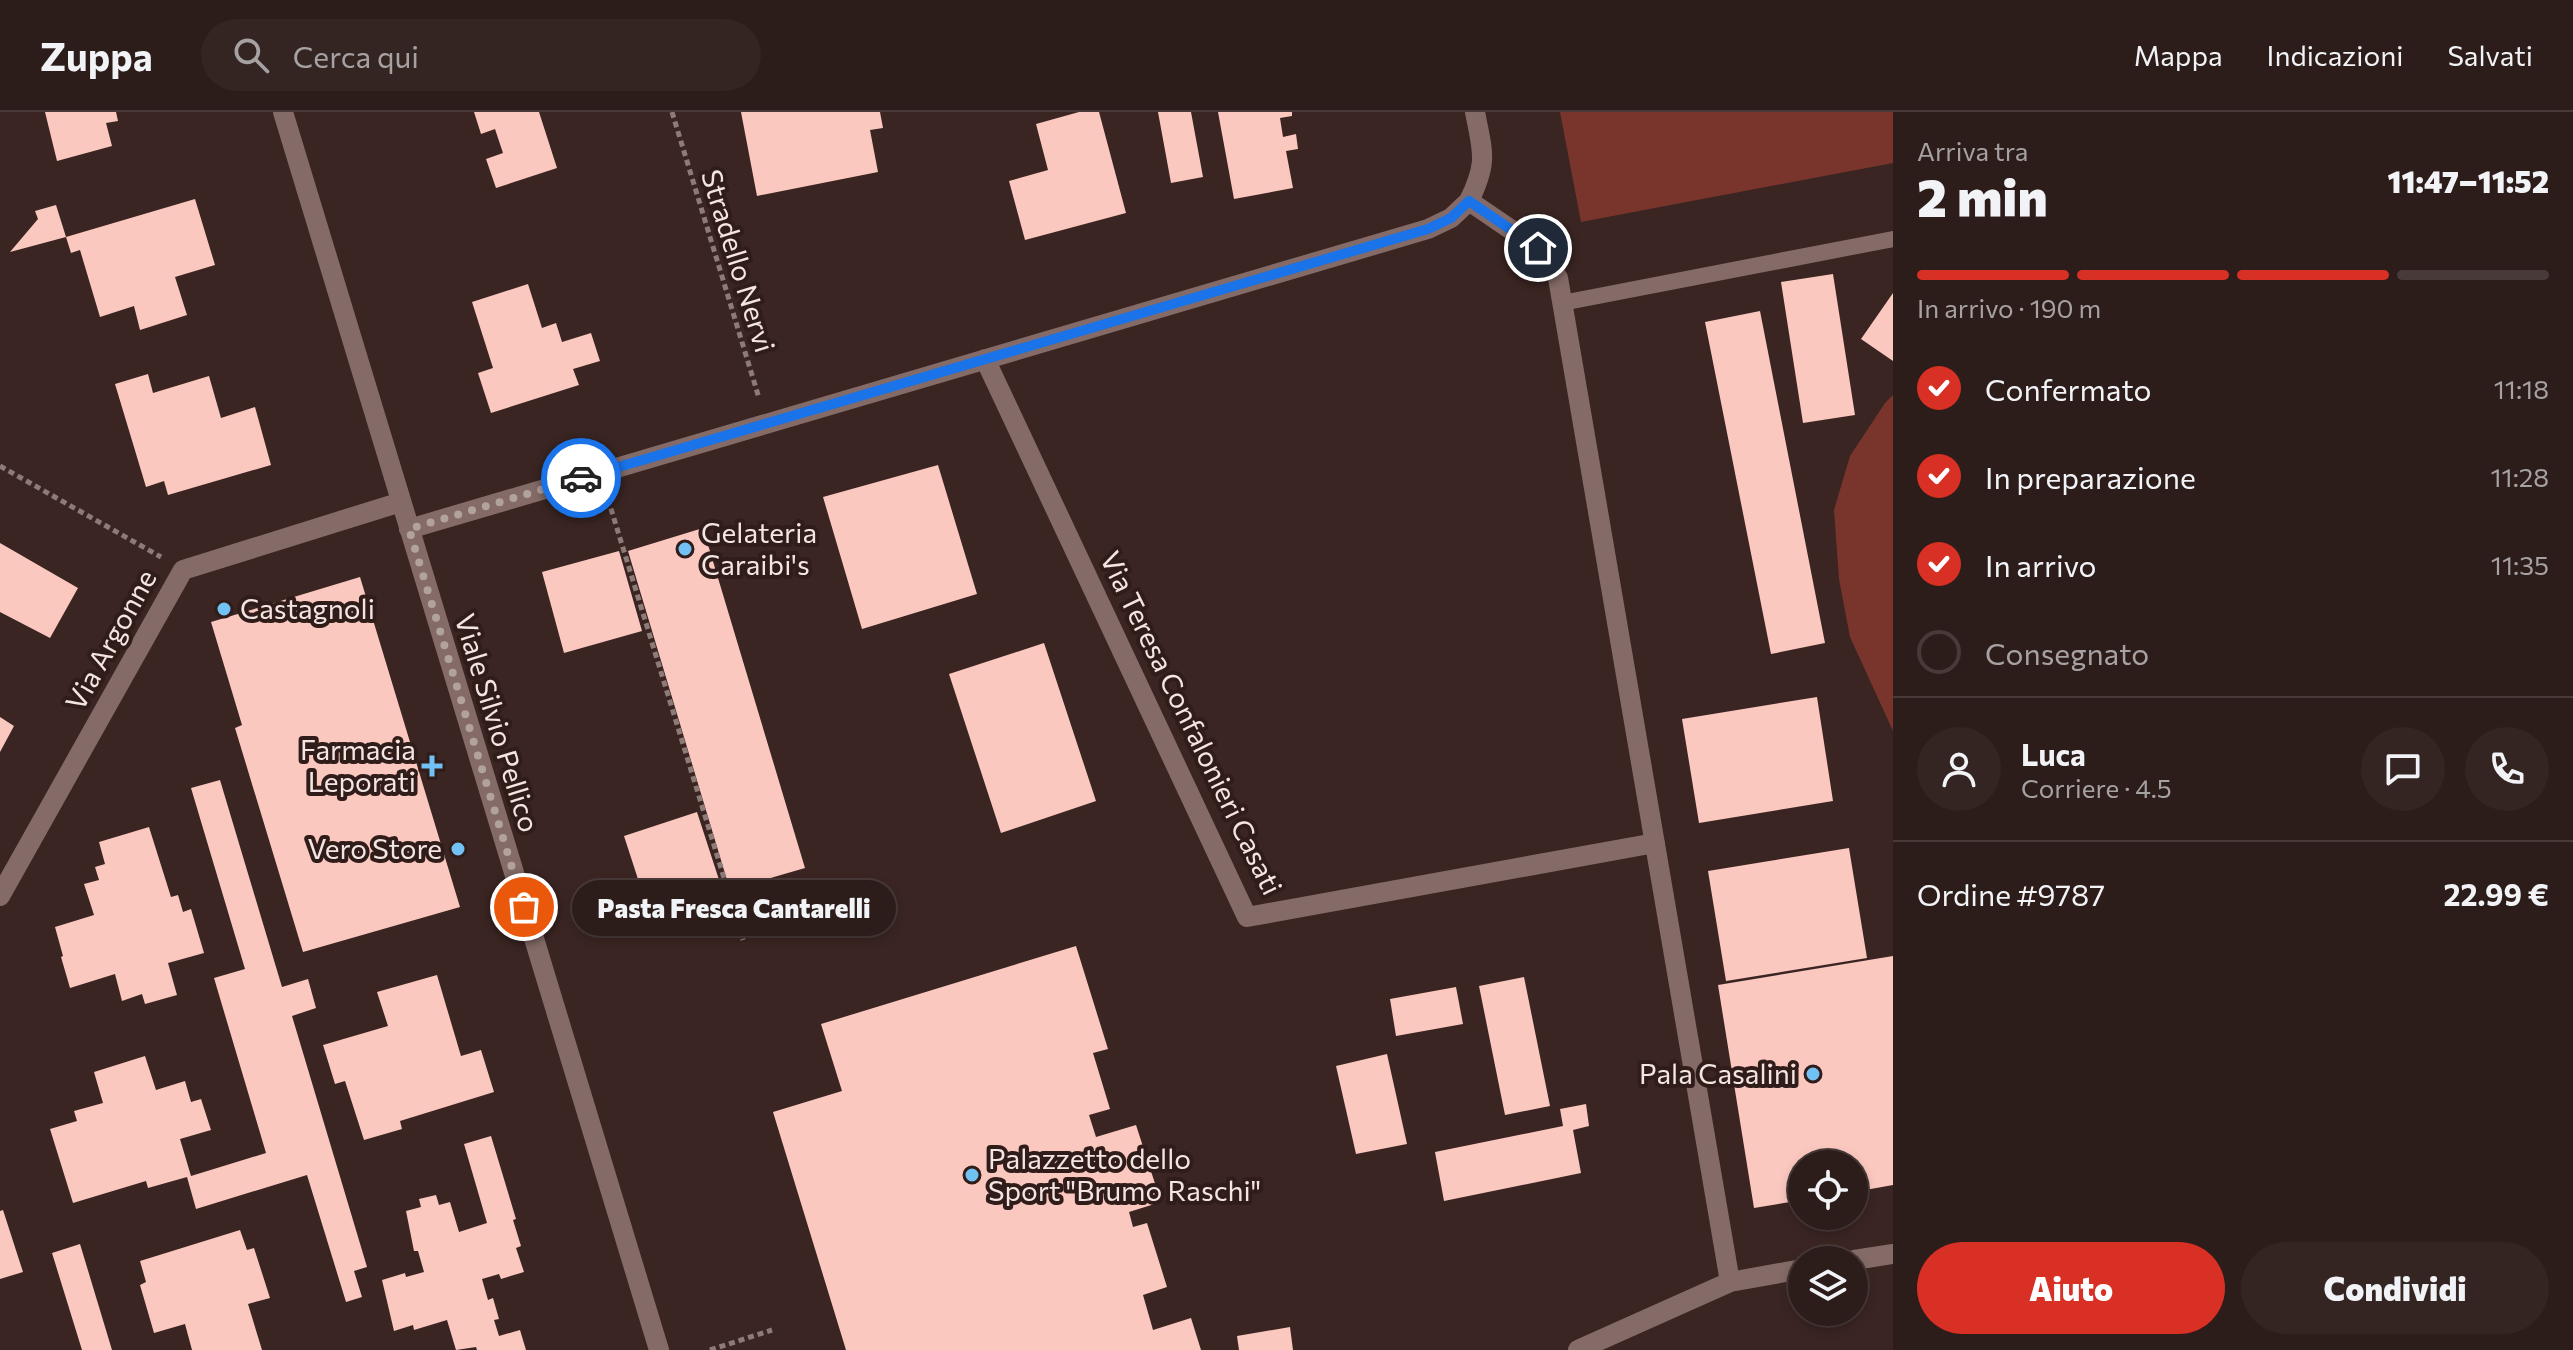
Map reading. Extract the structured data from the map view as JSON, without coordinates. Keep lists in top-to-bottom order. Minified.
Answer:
{"streets":{"street":["Via Argonne","Viale Silvio Pellico","Via Teresa Confalonieri Casati"],"path":["Stradello Nervi"]},"crossings":[["Via Argonne","Viale Silvio Pellico"]],"places":{"other":["Gelateria Caraibi's","Castagnoli","Vero Store","Pasta Fresca Cantarelli","Pala Casalini","Palazzetto dello Sport \"Brumo Raschi\""],"health":["Farmacia Leporati"]},"page":{"header":"Zuppa","search":"Cerca qui","nav":["Mappa","Indicazioni","Salvati"],"heading":["2 min","Arriva tra","11:47–11:52"],"panel":["Luca","Corriere · 4.5","Ordine #9787","22.99 €"],"bar":"In arrivo · 190 m","list":[["Confermato","11:18"],["In preparazione","11:28"],["In arrivo","11:35"],"Consegnato"],"bubble":"Pasta Fresca Cantarelli","buttons":["Aiuto","Condividi"]}}
